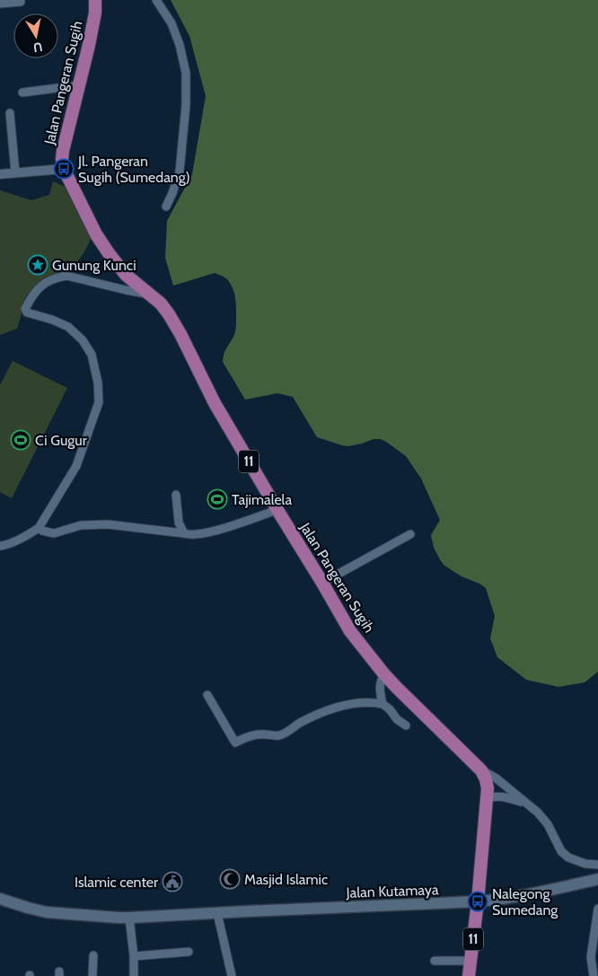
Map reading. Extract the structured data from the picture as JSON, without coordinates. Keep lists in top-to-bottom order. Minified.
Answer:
{"streets":{"highway":["Jalan Pangeran Sugih","11"],"main road":["Jalan Kutamaya"]},"crossings":[["Jalan Pangeran Sugih","11"],["11","Jalan Kutamaya"]],"places":{"bus stop":["Jl. Pangeran Sugih (Sumedang)","Nalegong Sumedang"],"place":["Gunung Kunci"],"sports":["Ci Gugur","Tajimalela"],"mosque":["Masjid Islamic"],"public building":["Islamic center"]},"north":"bottom"}
